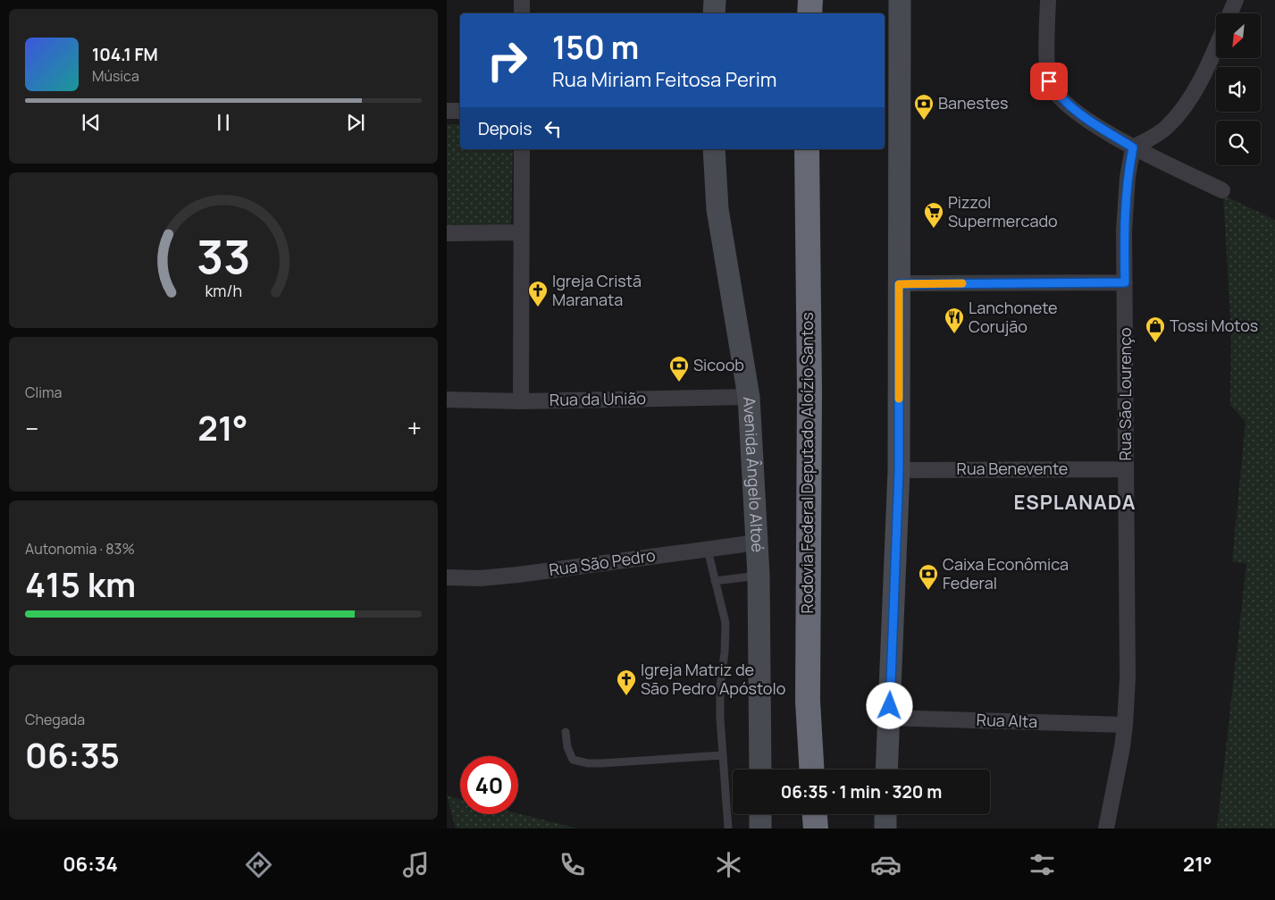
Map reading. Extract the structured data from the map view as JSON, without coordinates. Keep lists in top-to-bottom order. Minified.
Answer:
{"streets":{"highway":["Rodovia Federal Deputado Aloízio Santos"],"street":["Rua São Lourenço","Rua da União","Rua Benevente","Avenida Ângelo Altoé","Rua São Pedro","Rua Alta"]},"crossings":[["Rua São Lourenço","Rua Benevente"],["Rua São Lourenço","Rua Alta"],["Rua da União","Avenida Ângelo Altoé"],["Avenida Ângelo Altoé","Rua São Pedro"]],"districts":["ESPLANADA"],"places":{"bank":["Banestes","Sicoob","Caixa Econômica Federal"],"supermarket":["Pizzol Supermercado"],"church":["Igreja Cristã Maranata","Igreja Matriz de São Pedro Apóstolo"],"restaurant":["Lanchonete Corujão"],"shop":["Tossi Motos"]},"north":"bottom left","page":{"turn":["150 m","Rua Miriam Feitosa Perim"],"song":["104.1 FM","Música"],"then":"Depois","tile":["Clima",["Autonomia · 83%","415 km"],["Chegada","06:35"]],"heat":["−","21°","+"],"limit":"40","trip":"06:35 · 1 min · 320 m","tabs":["06:34","21°"],"gauge":["33","km/h"]}}
